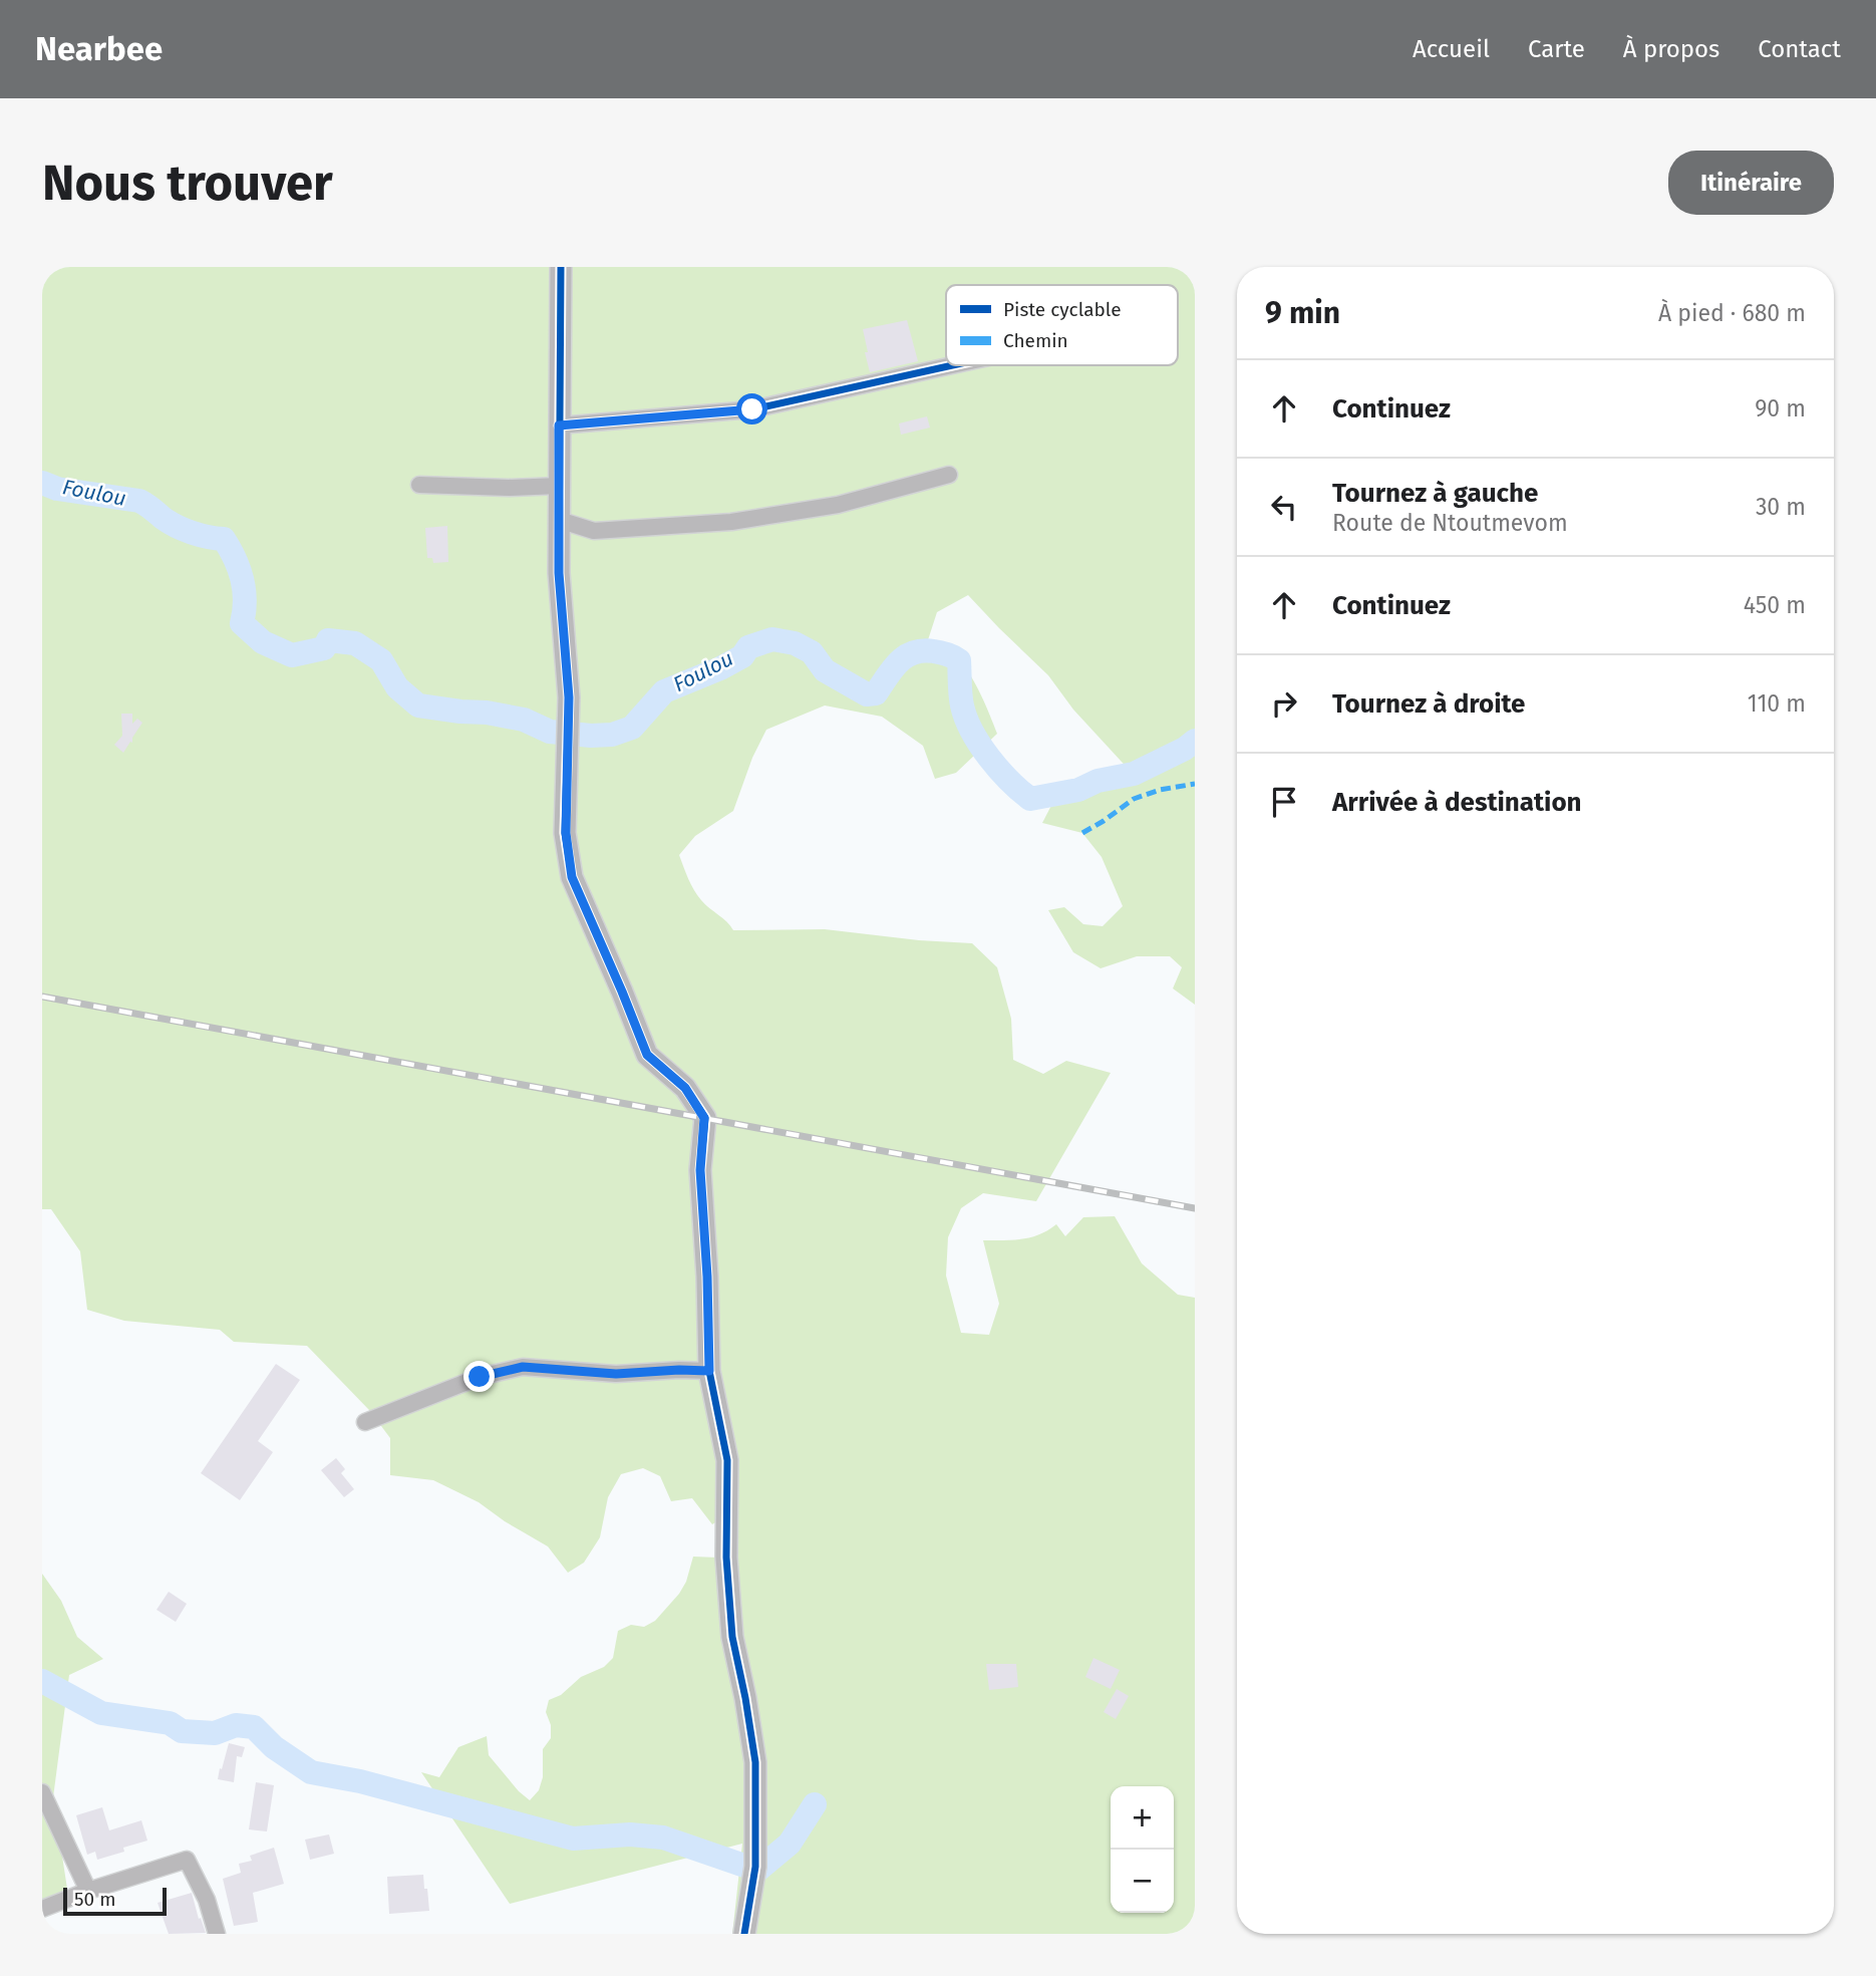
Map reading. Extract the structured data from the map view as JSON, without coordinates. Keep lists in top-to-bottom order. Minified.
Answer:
{"water":["Foulou"],"legend":["Piste cyclable","Chemin"],"scale_bar":"50 m","page":{"header":"Nearbee","nav":["Accueil","Carte","À propos","Contact"],"buttons":"Itinéraire","title":"Nous trouver","heading":["9 min","À pied · 680 m"],"list":[["Continuez","90 m"],["Tournez à gauche","Route de Ntoutmevom","30 m"],["Continuez","450 m"],["Tournez à droite","110 m"],"Arrivée à destination"],"map_buttons":["+","−"],"scale":"50 m"}}
